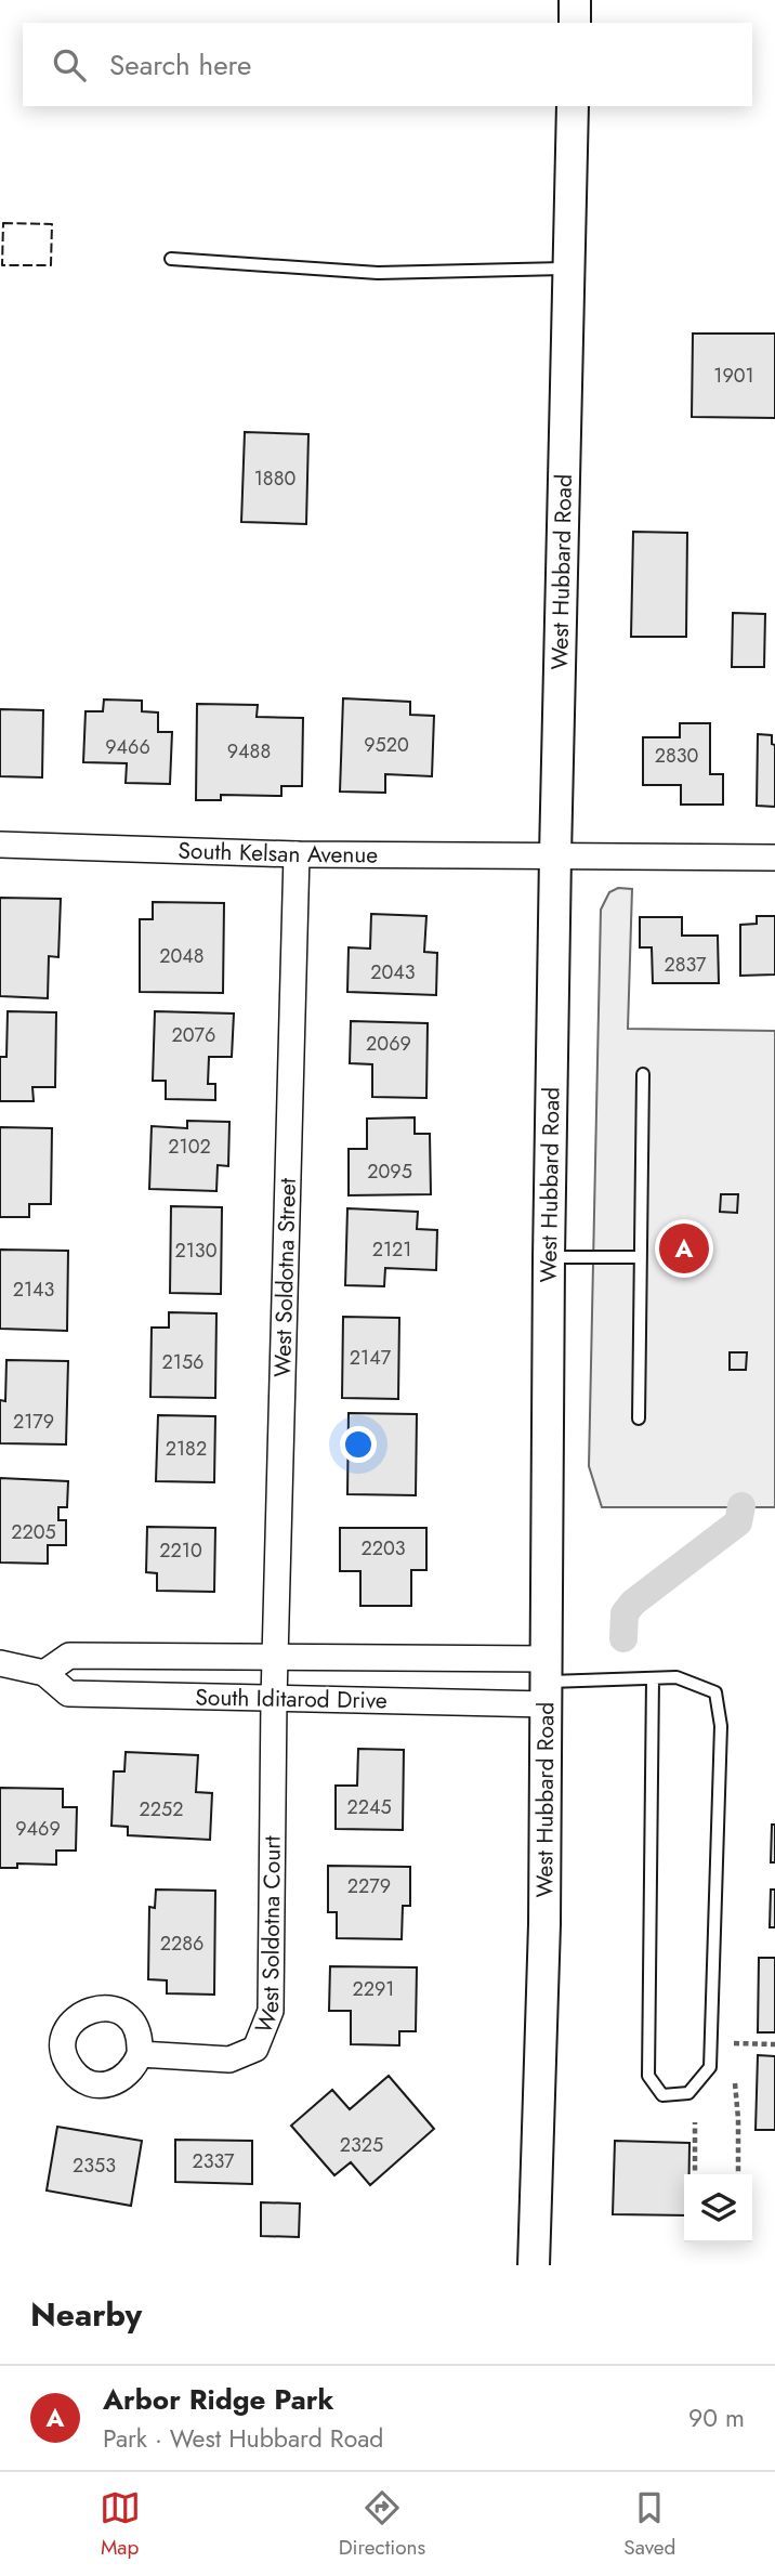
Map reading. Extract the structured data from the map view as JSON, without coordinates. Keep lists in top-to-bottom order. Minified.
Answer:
{"streets":{"street":["West Hubbard Road","South Kelsan Avenue","West Soldotna Street","South Iditarod Drive","West Soldotna Court"]},"crossings":[["West Hubbard Road","South Kelsan Avenue"],["West Hubbard Road","South Iditarod Drive"],["South Kelsan Avenue","West Soldotna Street"],["West Soldotna Street","South Iditarod Drive"],["West Soldotna Street","West Soldotna Court"],["South Iditarod Drive","West Soldotna Court"]],"house_numbers":["1901","1880","9520","9466","9488","2830","2048","2837","2043","2076","2069","2102","2095","2121","2130","2143","2147","2156","2179","2182","2205","2203","2210","2245","2252","9469","2279","2286","2291","2325","2337","2353"],"page":{"search":"Search here","pins":"A","heading":"Nearby","list":[{"mark":"A","name":"Arbor Ridge Park","note":"Park · West Hubbard Road","value":"90 m"}],"nav":["Map","Directions","Saved"]}}
